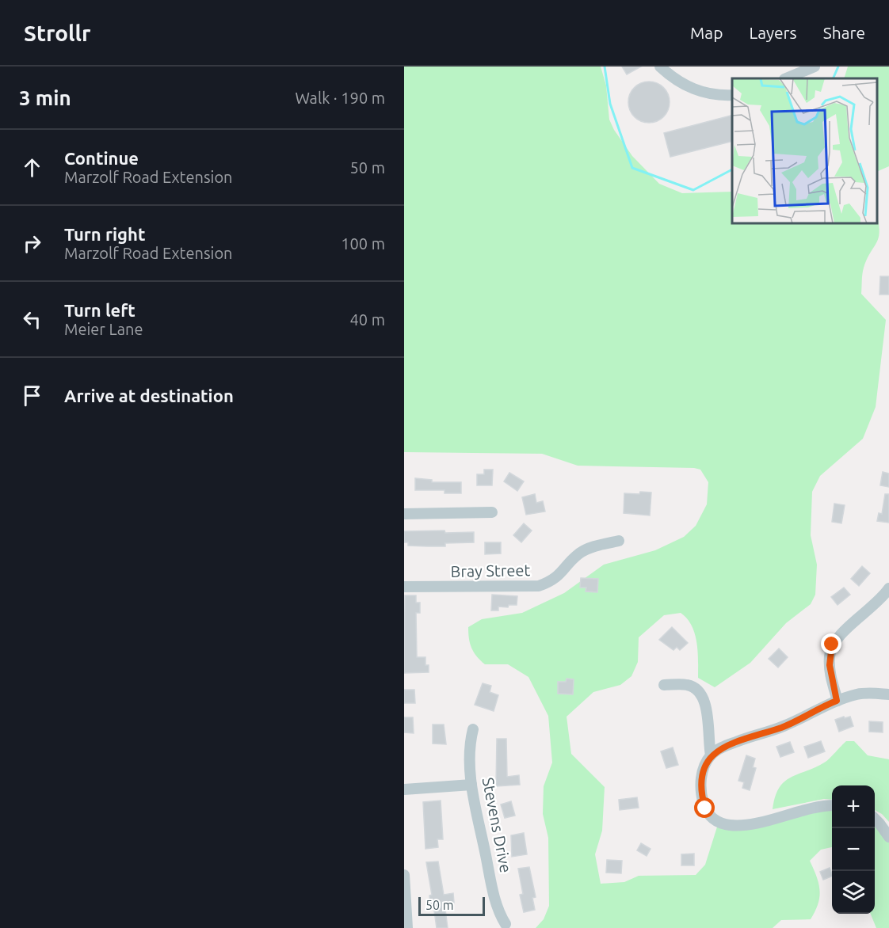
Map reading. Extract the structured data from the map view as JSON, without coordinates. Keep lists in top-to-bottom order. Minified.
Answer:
{"streets":{"street":["Bray Street","Stevens Drive"]},"scale_bar":"50 m","page":{"header":"Strollr","nav":["Map","Layers","Share"],"heading":["3 min","Walk · 190 m"],"list":[["Continue","Marzolf Road Extension","50 m"],["Turn right","Marzolf Road Extension","100 m"],["Turn left","Meier Lane","40 m"],"Arrive at destination"],"map_buttons":["+","−"],"scale":"50 m"}}
